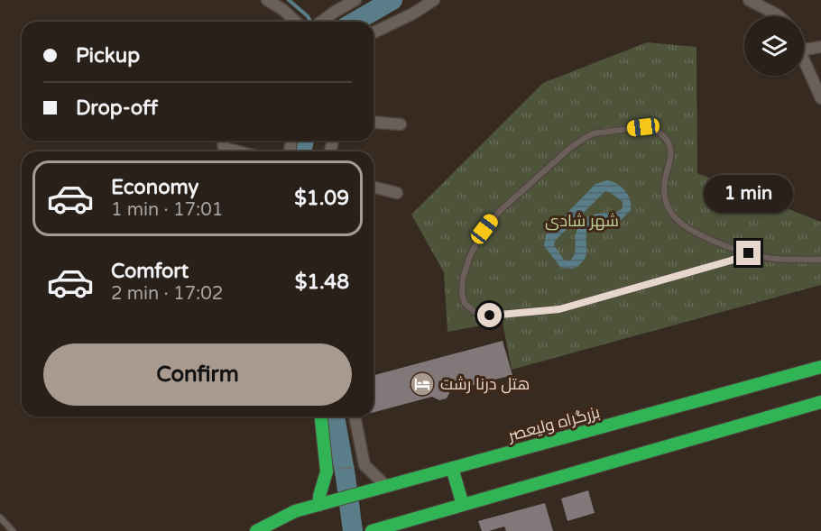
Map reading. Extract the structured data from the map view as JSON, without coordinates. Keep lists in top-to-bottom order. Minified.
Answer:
{"streets":{"main road":["بزرگراه ولیعصر"]},"parks":["شهر شادی"],"places":{"hotel":["هتل درنا رشت"]},"page":{"banner":["Pickup","Drop-off"],"list":[{"name":"Economy","note":"1 min · 17:01","value":"$1.09"},{"name":"Comfort","note":"2 min · 17:02","value":"$1.48"}],"bubble":"1 min","buttons":"Confirm"}}
